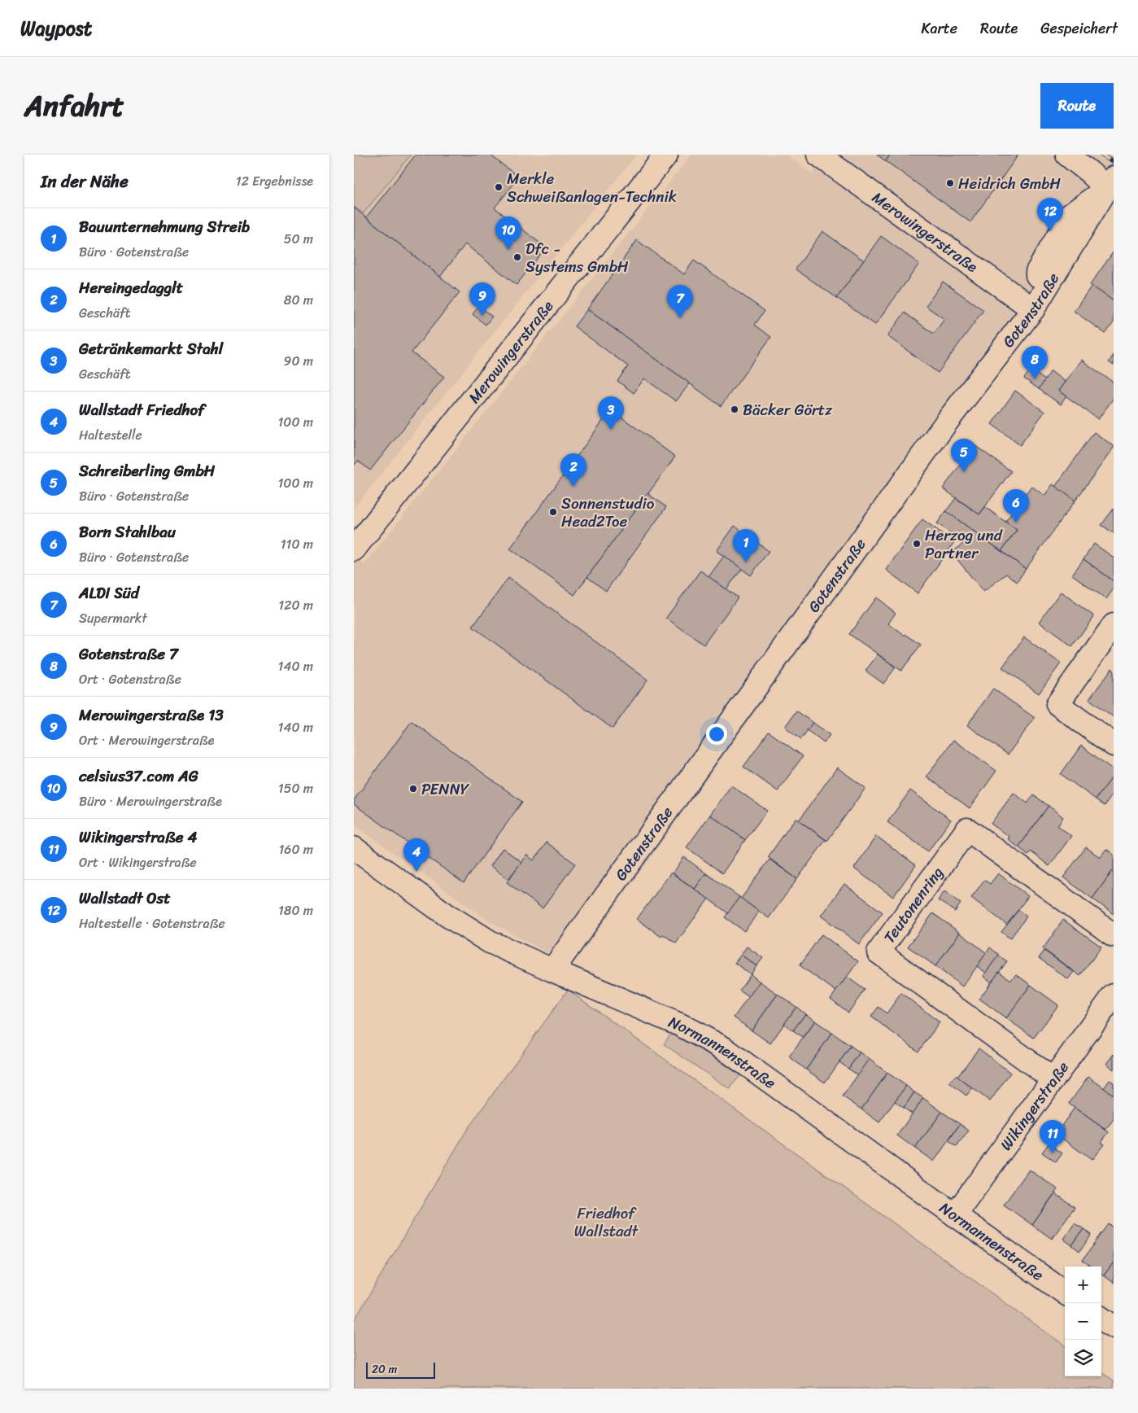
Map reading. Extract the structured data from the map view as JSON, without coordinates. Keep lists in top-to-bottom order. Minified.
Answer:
{"streets":{"street":["Merowingerstraße","Gotenstraße","Teutonenring","Normannenstraße","Wikingerstraße"]},"crossings":[["Merowingerstraße","Gotenstraße"],["Gotenstraße","Normannenstraße"],["Teutonenring","Wikingerstraße"],["Normannenstraße","Wikingerstraße"]],"parks":["Friedhof Wallstadt"],"places":["Heidrich GmbH","Merkle Schweißanlagen-Technik","Dfc - Systems GmbH","Bäcker Görtz","Sonnenstudio Head2Toe","Herzog und Partner","PENNY"],"scale_bar":"20 m","page":{"header":"Waypost","nav":["Karte","Route","Gespeichert"],"title":"Anfahrt","buttons":"Route","heading":["In der Nähe","12 Ergebnisse"],"pins":["12","10","9","7","8","3","5","2","6","1","4","11"],"list":[{"mark":"1","name":"Bauunternehmung Streib","note":"Büro · Gotenstraße","value":"50 m"},{"mark":"2","name":"Hereingedagglt","note":"Geschäft","value":"80 m"},{"mark":"3","name":"Getränkemarkt Stahl","note":"Geschäft","value":"90 m"},{"mark":"4","name":"Wallstadt Friedhof","note":"Haltestelle","value":"100 m"},{"mark":"5","name":"Schreiberling GmbH","note":"Büro · Gotenstraße","value":"100 m"},{"mark":"6","name":"Born Stahlbau","note":"Büro · Gotenstraße","value":"110 m"},{"mark":"7","name":"ALDI Süd","note":"Supermarkt","value":"120 m"},{"mark":"8","name":"Gotenstraße 7","note":"Ort · Gotenstraße","value":"140 m"},{"mark":"9","name":"Merowingerstraße 13","note":"Ort · Merowingerstraße","value":"140 m"},{"mark":"10","name":"celsius37.com AG","note":"Büro · Merowingerstraße","value":"150 m"},{"mark":"11","name":"Wikingerstraße 4","note":"Ort · Wikingerstraße","value":"160 m"},{"mark":"12","name":"Wallstadt Ost","note":"Haltestelle · Gotenstraße","value":"180 m"}],"map_buttons":["+","−"],"scale":"20 m"}}
